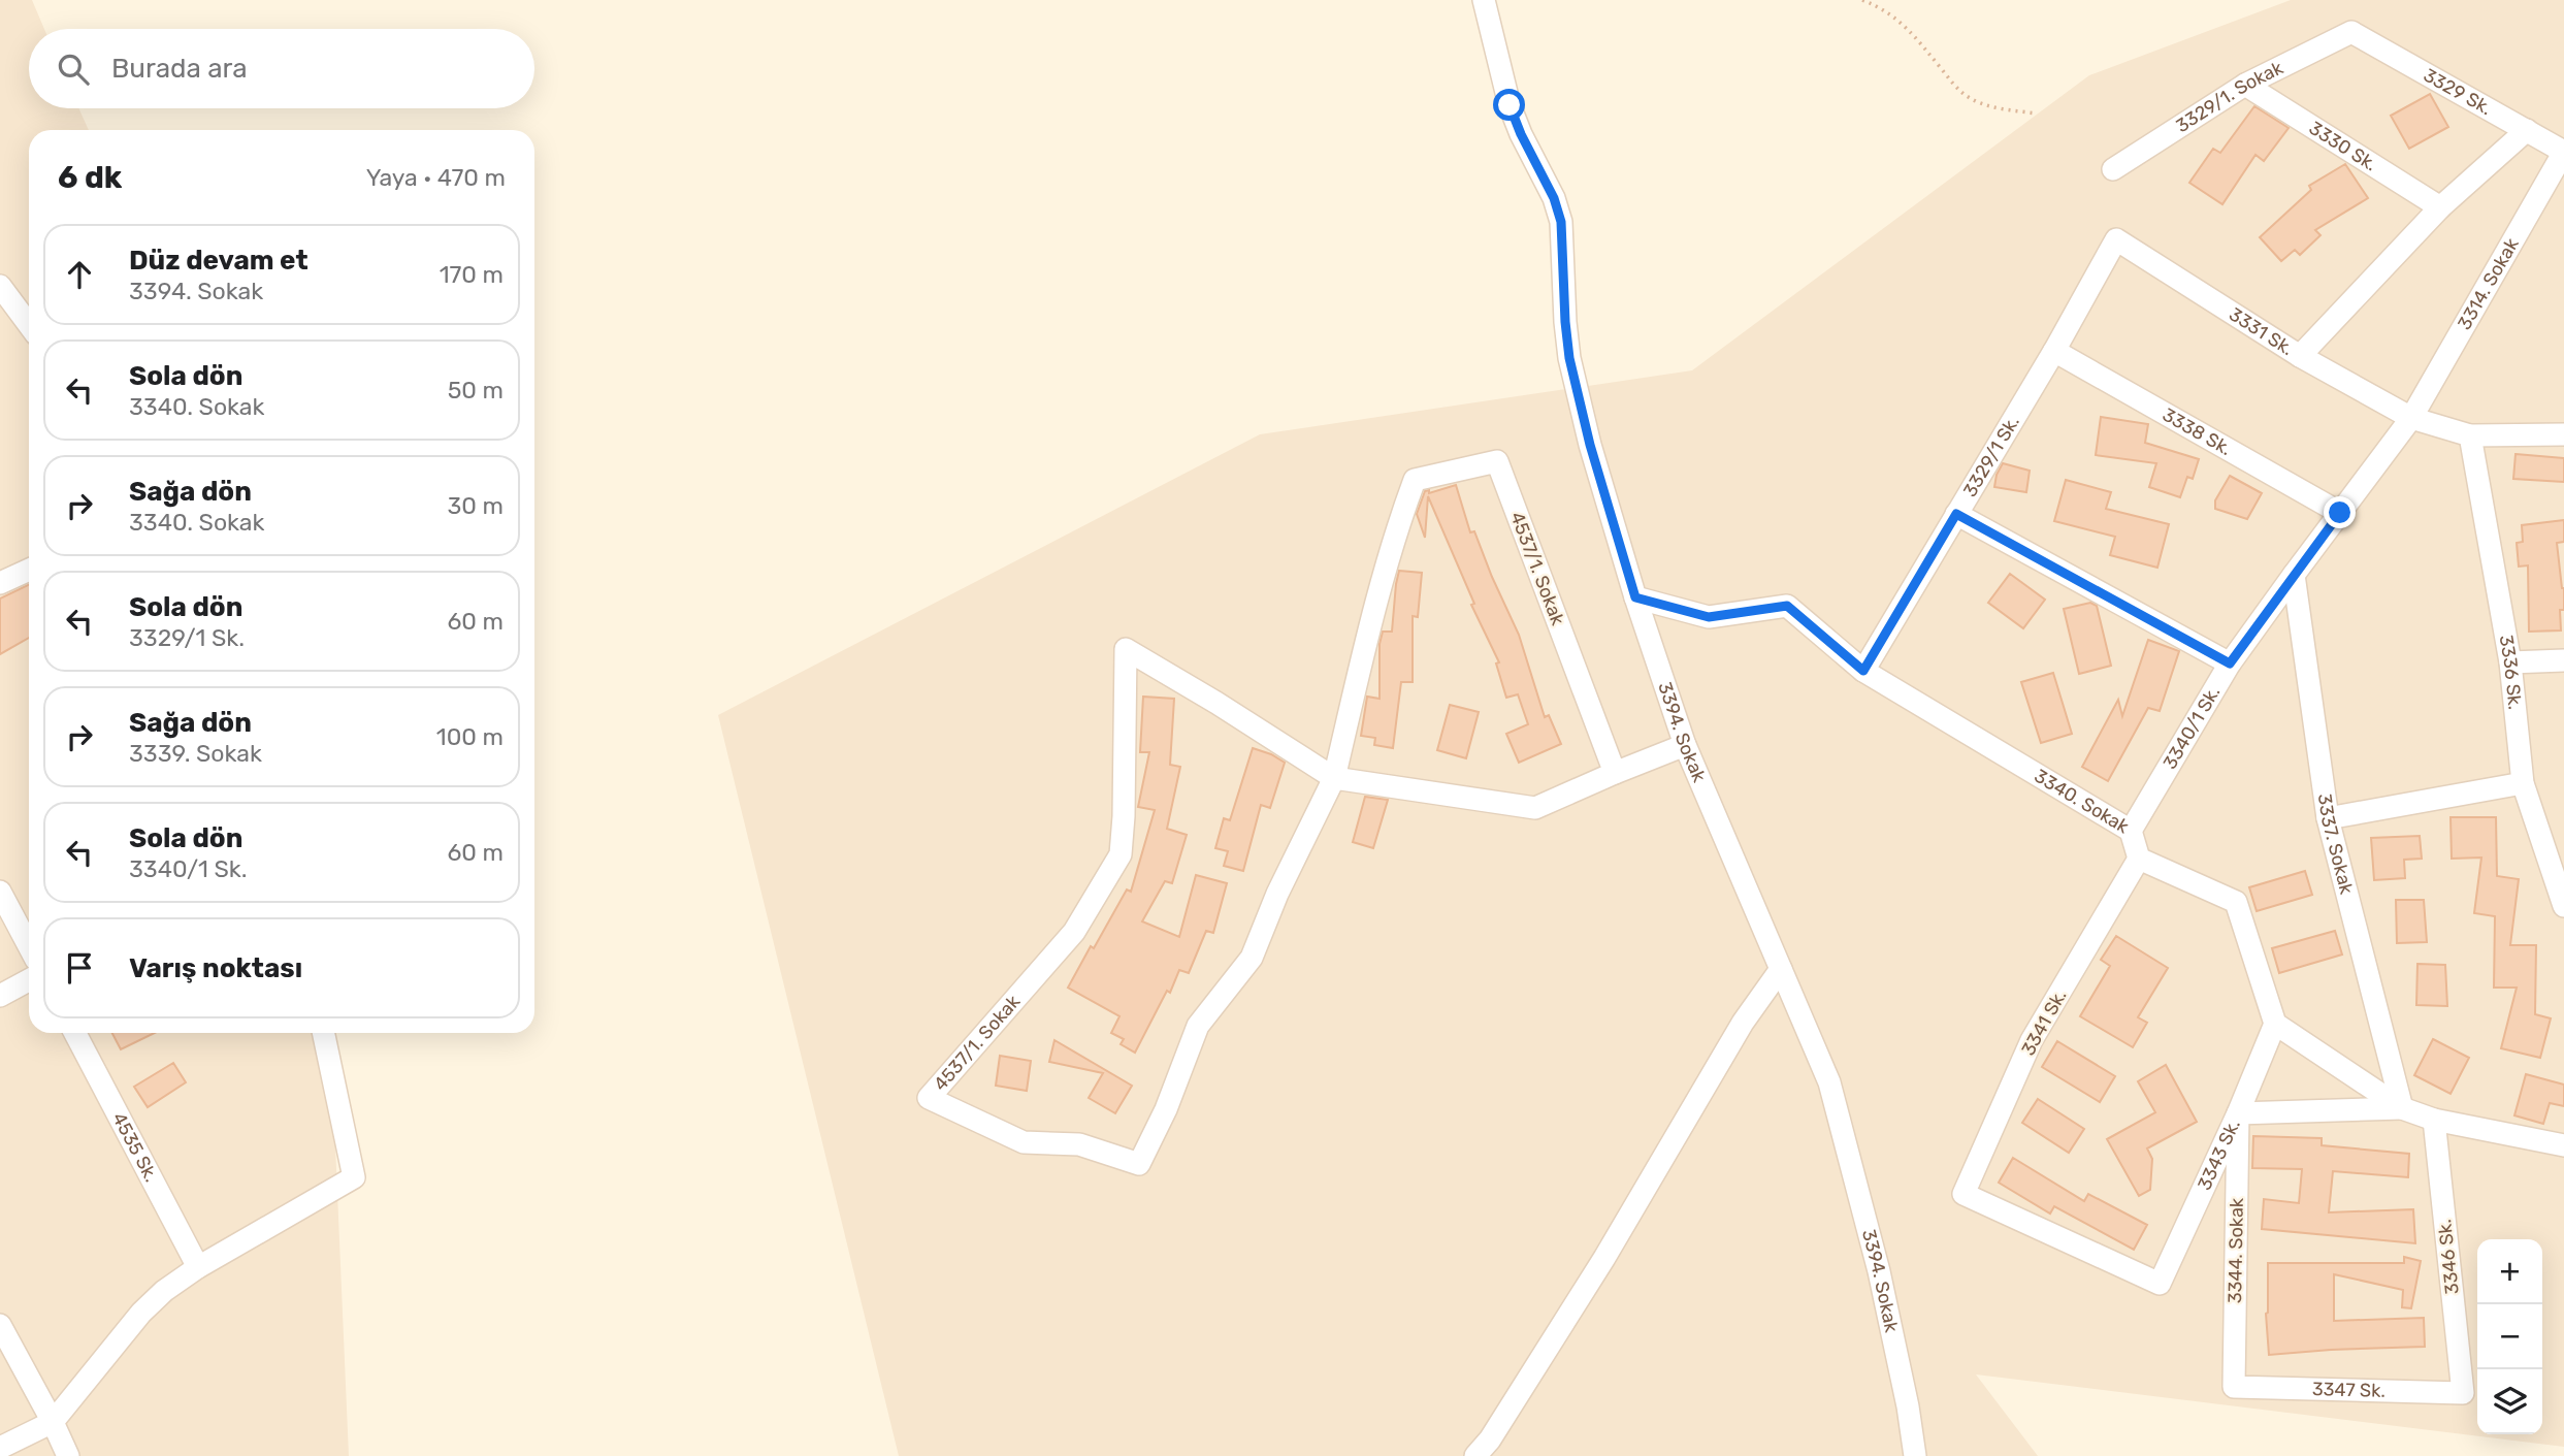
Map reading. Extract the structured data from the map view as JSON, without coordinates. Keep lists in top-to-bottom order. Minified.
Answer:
{"streets":{"street":["3329 Sk.","3329/1. Sokak","3330 Sk.","3314. Sokak","3331 Sk.","3338 Sk.","3329/1 Sk.","4537/1. Sokak","3336 Sk.","3340/1 Sk.","3394. Sokak","3340. Sokak","3337. Sokak","3341 Sk.","4535 Sk.","3343 Sk.","3344. Sokak","3346 Sk.","3347 Sk."]},"crossings":[["3329 Sk.","3329/1. Sokak"],["3329 Sk.","3314. Sokak"],["3329/1. Sokak","3330 Sk."],["3314. Sokak","3331 Sk."],["3314. Sokak","3340/1 Sk."],["3331 Sk.","3329/1 Sk."],["3331 Sk.","3336 Sk."],["3331 Sk.","3340/1 Sk."],["3338 Sk.","3329/1 Sk."],["3338 Sk.","3340/1 Sk."],["3329/1 Sk.","3340. Sokak"],["3340/1 Sk.","3340. Sokak"],["3340/1 Sk.","3337. Sokak"],["3394. Sokak","3340. Sokak"],["3340. Sokak","3341 Sk."],["3341 Sk.","3343 Sk."],["3343 Sk.","3344. Sokak"],["3344. Sokak","3347 Sk."],["3346 Sk.","3347 Sk."]],"page":{"search":"Burada ara","heading":["6 dk","Yaya · 470 m"],"list":[["Düz devam et","3394. Sokak","170 m"],["Sola dön","3340. Sokak","50 m"],["Sağa dön","3340. Sokak","30 m"],["Sola dön","3329/1 Sk.","60 m"],["Sağa dön","3339. Sokak","100 m"],["Sola dön","3340/1 Sk.","60 m"],"Varış noktası"],"map_buttons":["+","−"]}}
